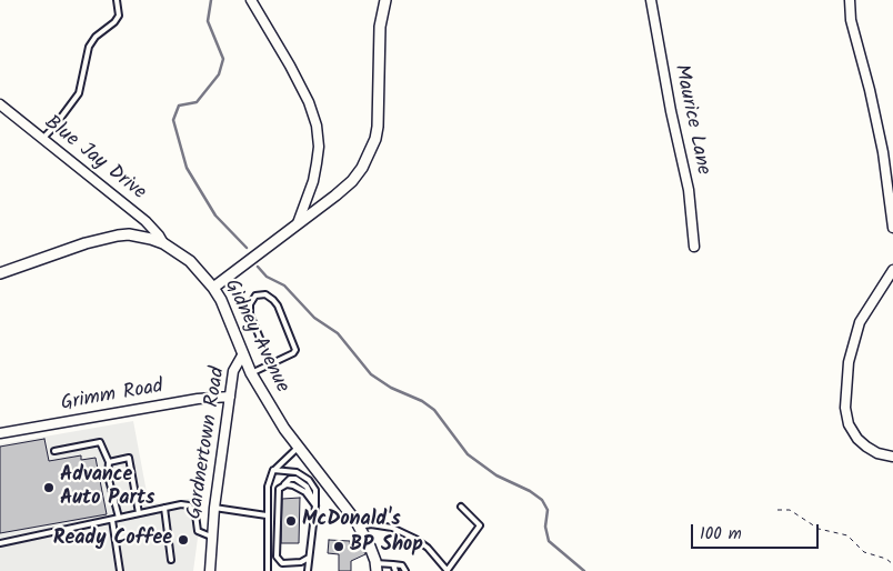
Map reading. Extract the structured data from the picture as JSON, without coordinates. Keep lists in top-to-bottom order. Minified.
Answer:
{"streets":{"street":["Maurice Lane","Blue Jay Drive","Gidney Avenue","Grimm Road","Gardnertown Road"]},"crossings":[["Blue Jay Drive","Gidney Avenue"],["Gidney Avenue","Gardnertown Road"],["Grimm Road","Gardnertown Road"]],"places":["Advance Auto Parts","McDonald's","Ready Coffee","BP Shop"],"scale_bar":"100 m"}
